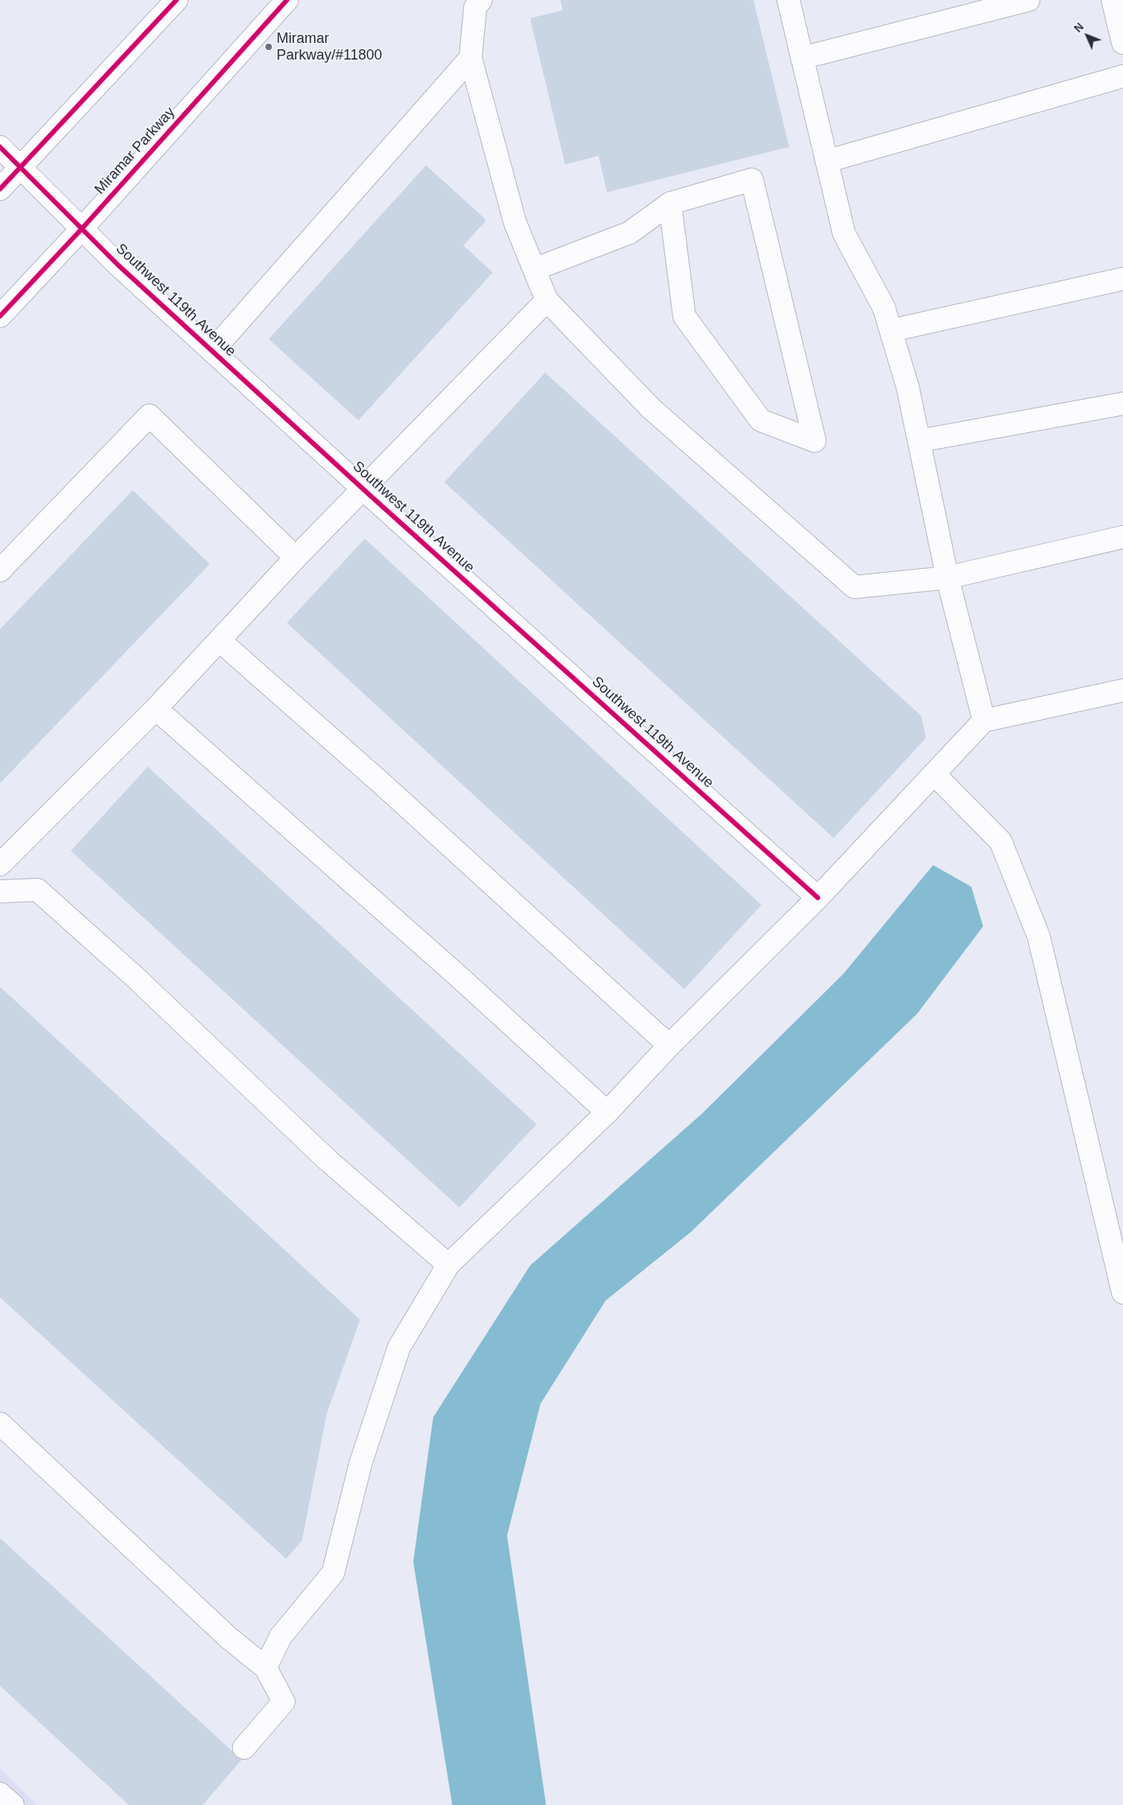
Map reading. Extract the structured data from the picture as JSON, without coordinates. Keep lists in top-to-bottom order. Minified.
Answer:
{"streets":{"street":["Miramar Parkway","Southwest 119th Avenue"]},"crossings":[["Miramar Parkway","Southwest 119th Avenue"]],"places":["Miramar Parkway/#11800"],"north":"top left"}
